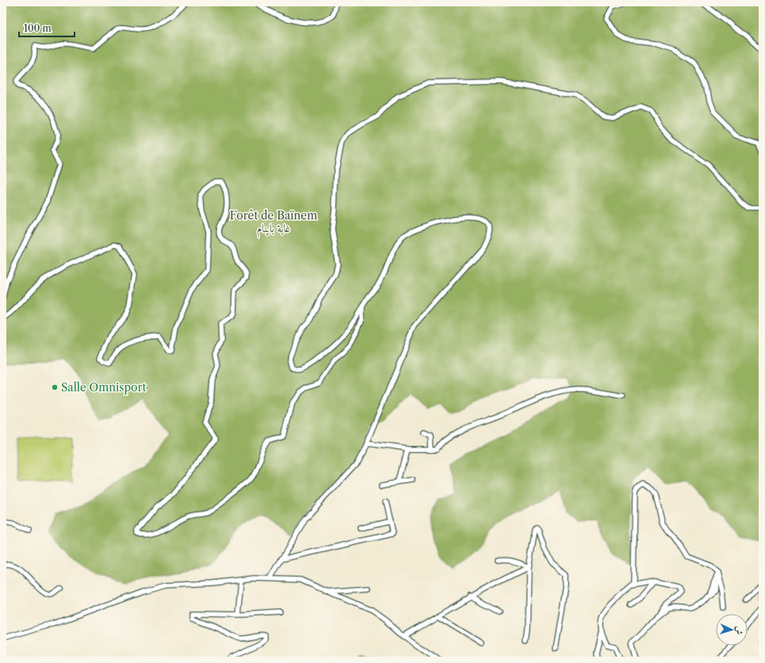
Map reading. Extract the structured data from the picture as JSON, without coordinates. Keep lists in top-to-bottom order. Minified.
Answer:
{"parks":["Forêt de Baïnem غابة باينام"],"places":["Salle Omnisport"],"scale_bar":"100 m","north":"right"}
